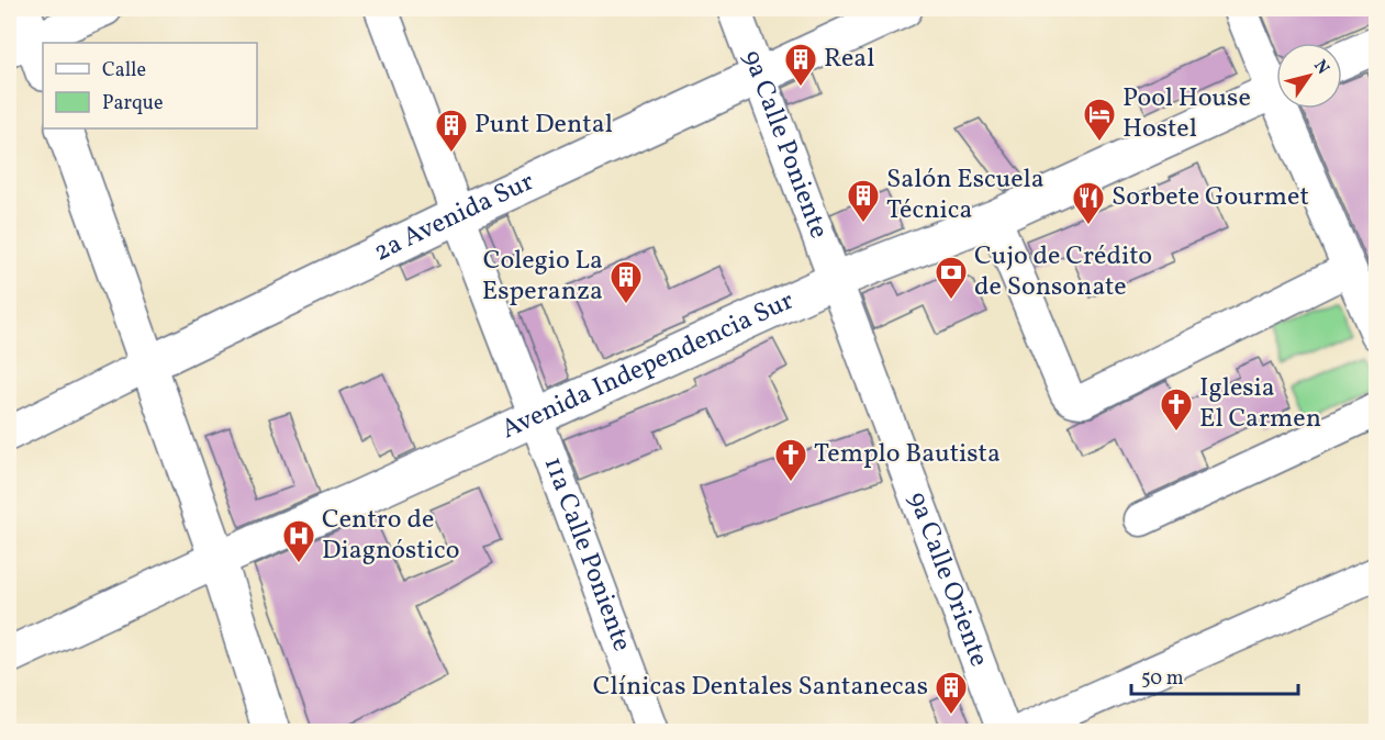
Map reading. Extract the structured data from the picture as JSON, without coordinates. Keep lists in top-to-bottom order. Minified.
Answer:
{"streets":{"main road":["2a Avenida Sur","Avenida Independencia Sur"],"street":["9a Calle Poniente","11a Calle Poniente","9a Calle Oriente"]},"crossings":[["9a Calle Poniente","2a Avenida Sur"],["9a Calle Poniente","Avenida Independencia Sur"],["9a Calle Poniente","9a Calle Oriente"],["2a Avenida Sur","11a Calle Poniente"],["Avenida Independencia Sur","11a Calle Poniente"],["Avenida Independencia Sur","9a Calle Oriente"]],"places":{"building":["Real","Punt Dental","Salón Escuela Técnica","Colegio La Esperanza","Clínicas Dentales Santanecas"],"hotel":["Pool House Hostel"],"restaurant":["Sorbete Gourmet"],"bank":["Cujo de Crédito de Sonsonate"],"church":["Iglesia El Carmen","Templo Bautista"],"hospital":["Centro de Diagnóstico"]},"legend":["Calle","Parque"],"scale_bar":"50 m","north":"top right"}
